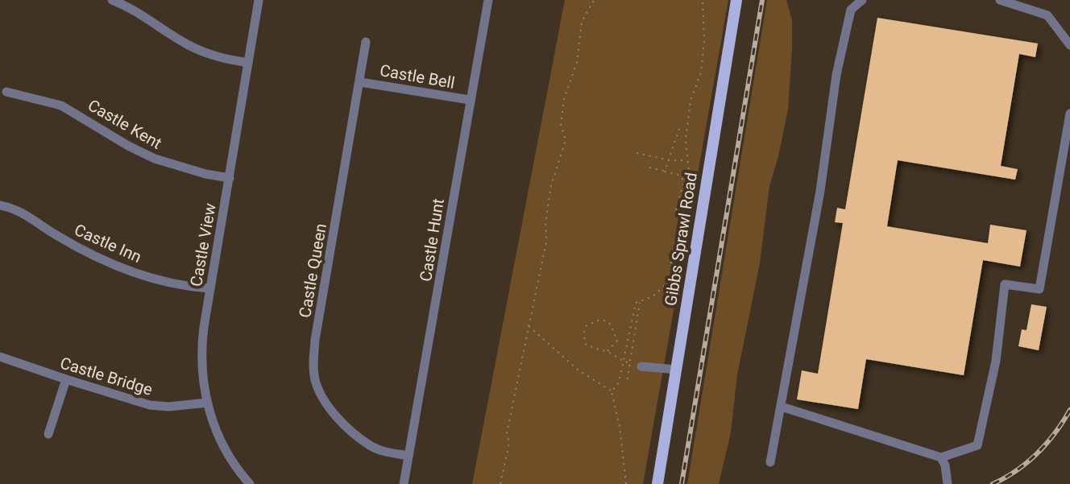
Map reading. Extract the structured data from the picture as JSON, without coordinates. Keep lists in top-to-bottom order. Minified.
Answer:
{"streets":{"main road":["Gibbs Sprawl Road"],"street":["Castle Bell","Castle Kent","Castle Hunt","Castle Inn","Castle View","Castle Queen","Castle Bridge"]},"crossings":[["Castle Bell","Castle Hunt"],["Castle Bell","Castle Queen"],["Castle Kent","Castle View"],["Castle Hunt","Castle Queen"],["Castle Inn","Castle View"],["Castle View","Castle Bridge"]]}
